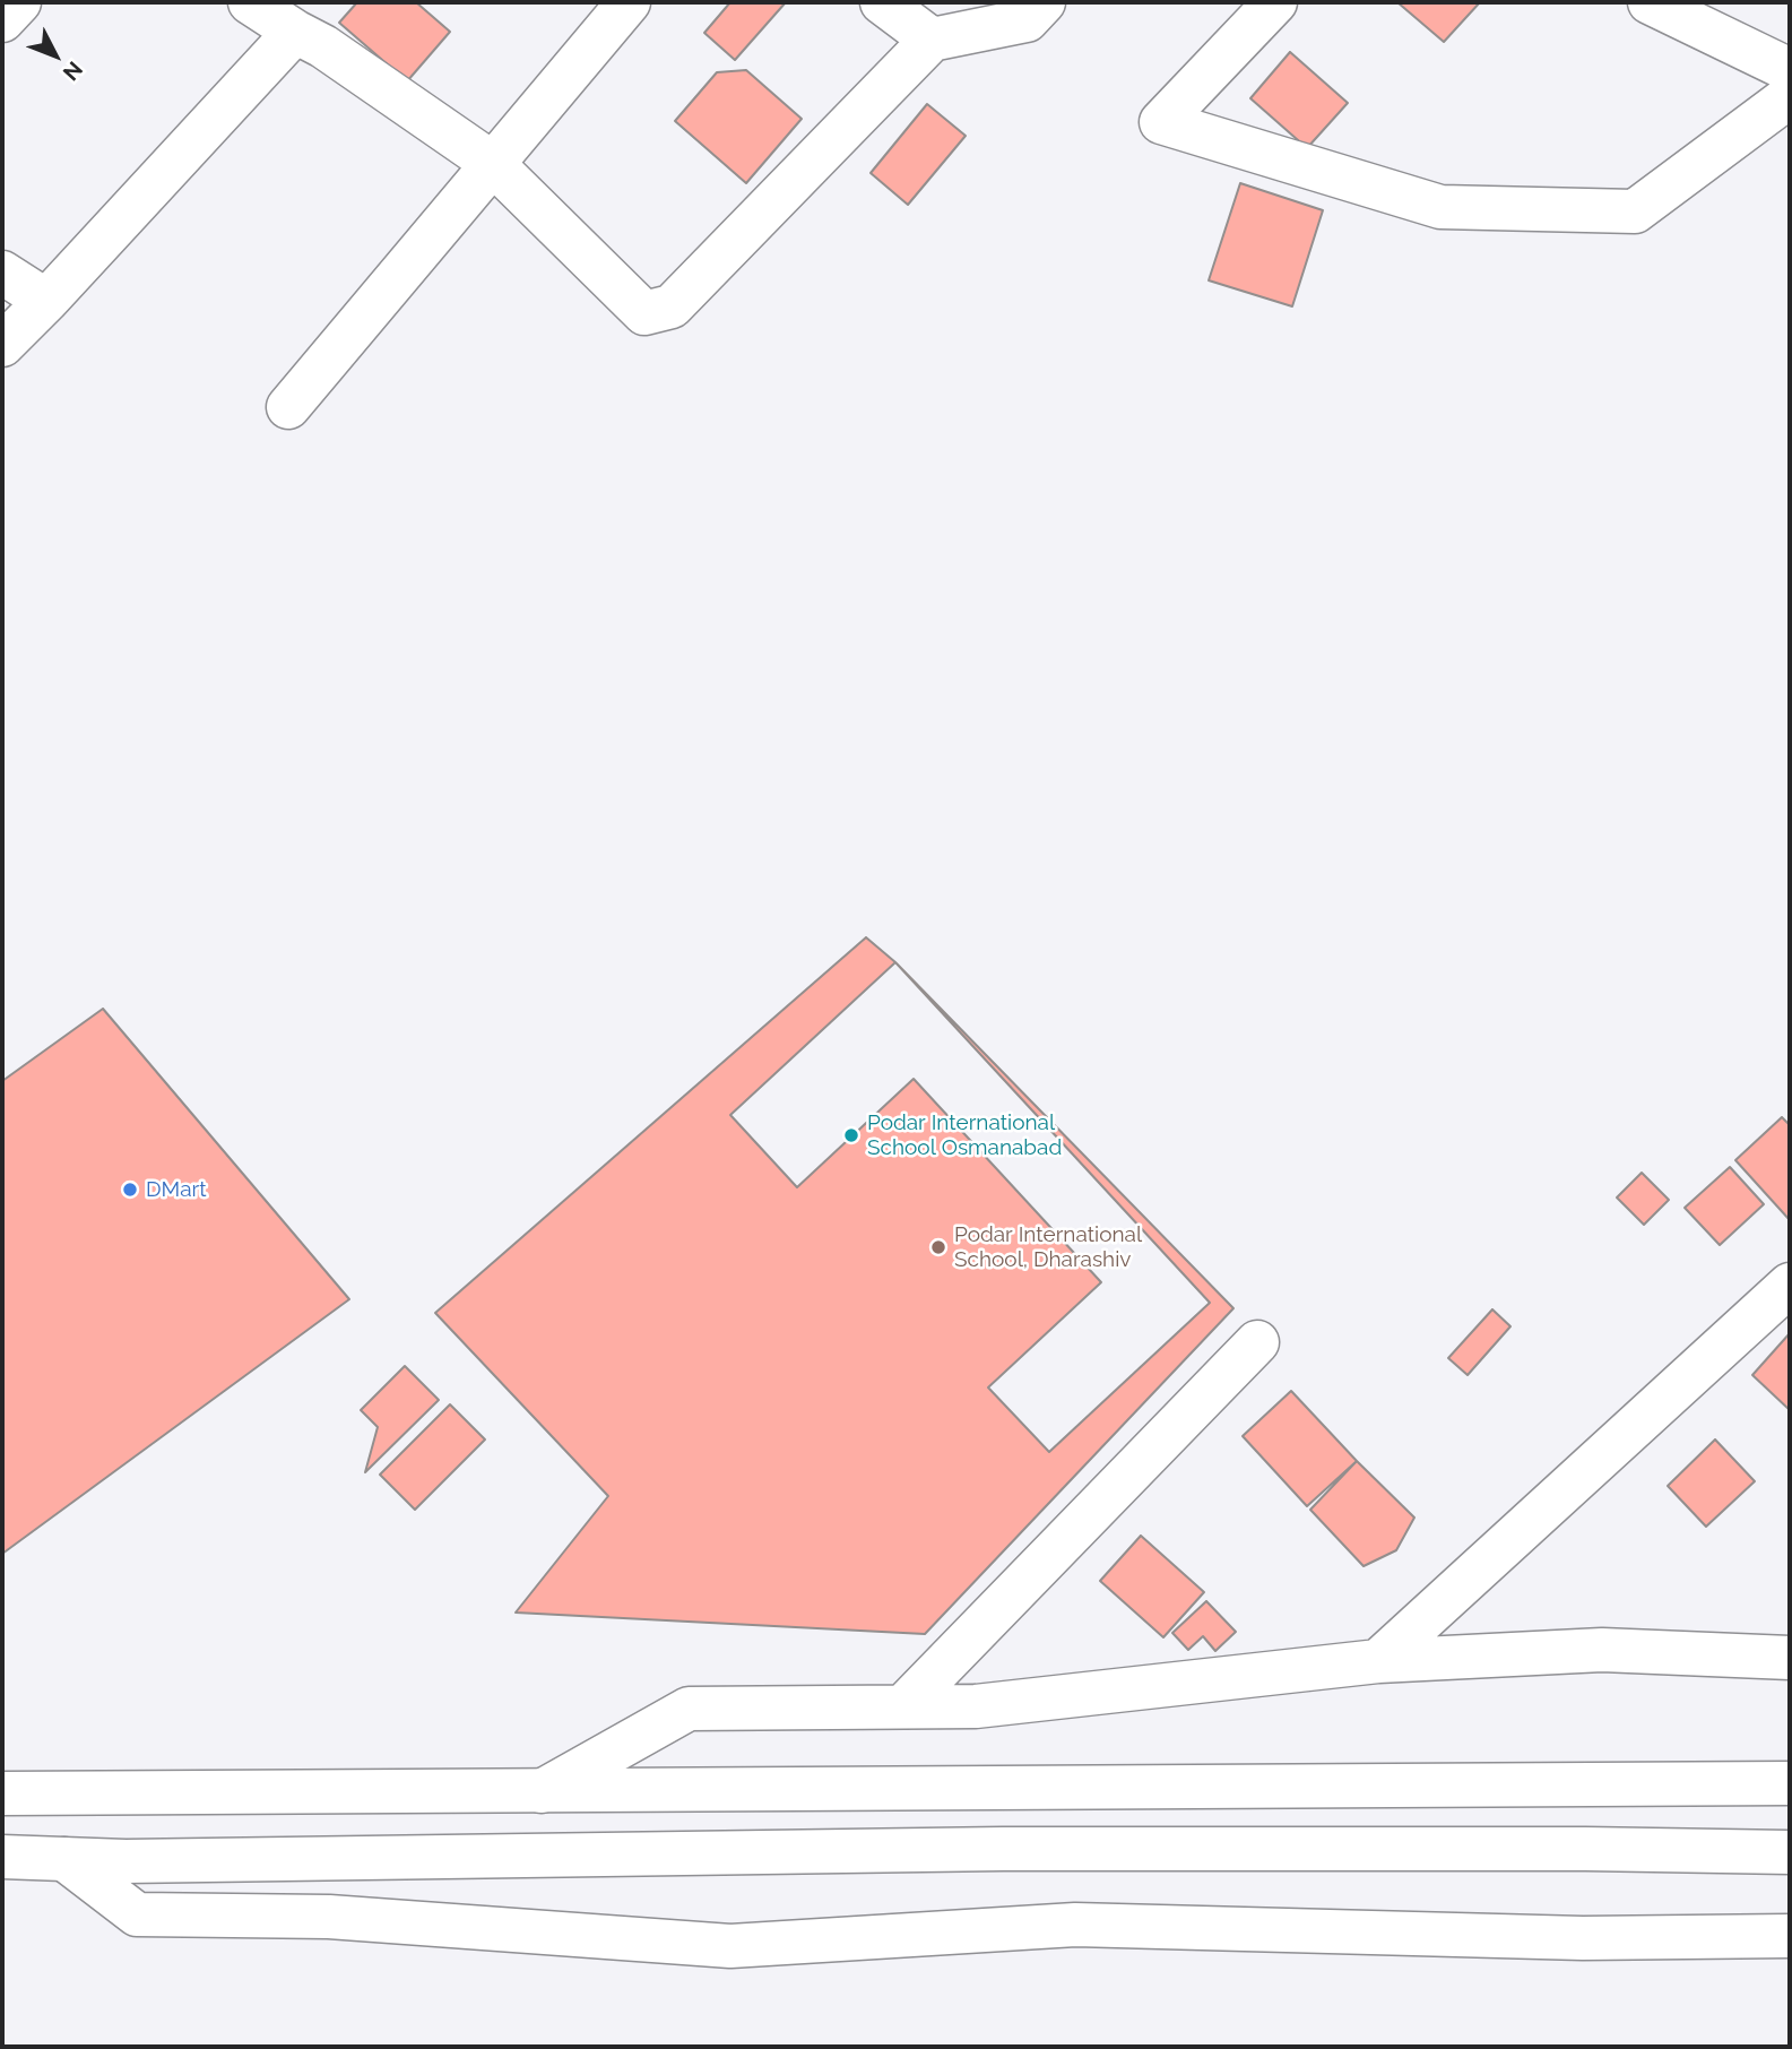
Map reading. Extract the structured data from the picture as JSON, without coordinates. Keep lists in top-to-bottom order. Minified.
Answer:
{"places":["Podar International School Osmanabad","DMart","Podar International School, Dharashiv"],"north":"bottom right"}
